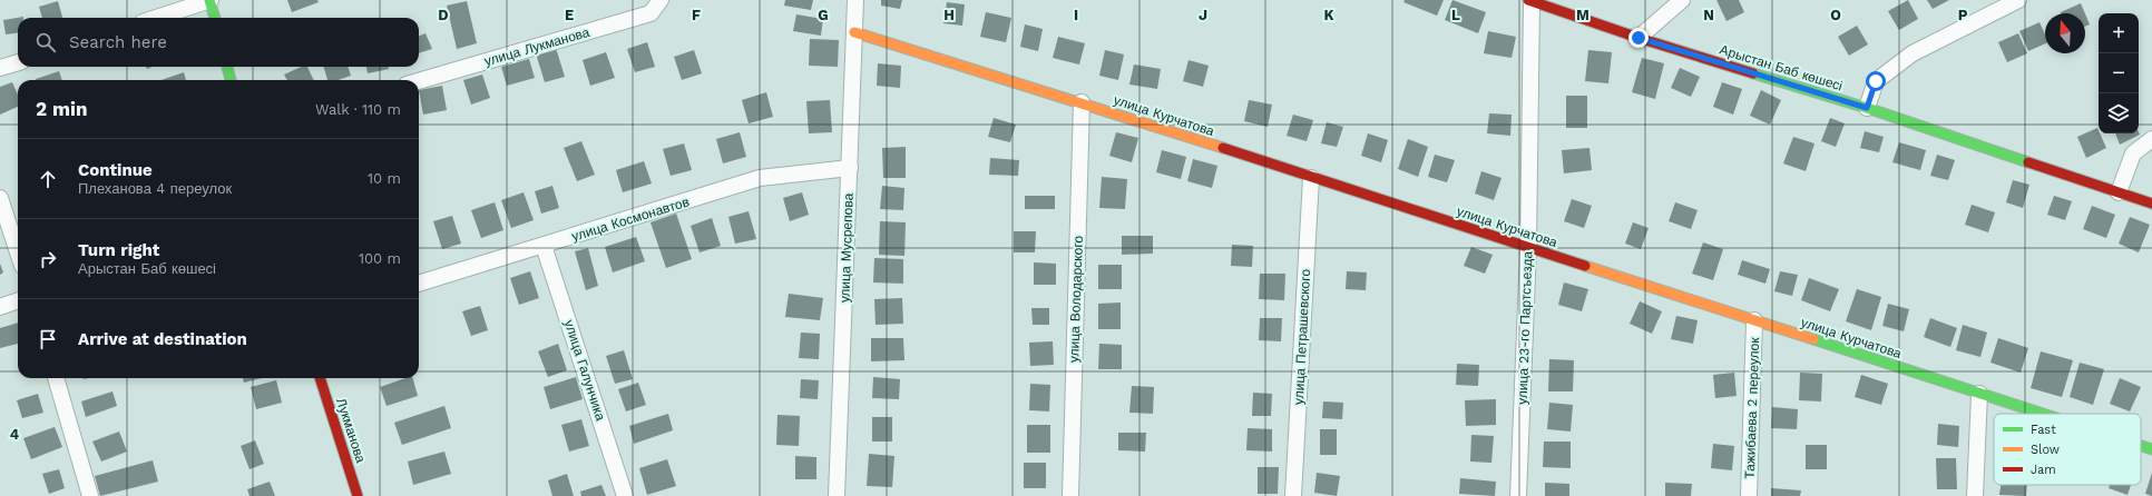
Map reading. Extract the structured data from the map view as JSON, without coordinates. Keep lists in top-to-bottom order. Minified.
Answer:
{"streets":{"street":["улица Лукманова","Арыстан Баб көшесі","улица Курчатова","улица Космонавтов","улица Мусрепова","улица Володарского","улица 23-го Партсъезда","улица Петрашевского","улица Галунчика","Тажибаева 2 переулок","Лукманова"]},"crossings":[["Арыстан Баб көшесі","улица 23-го Партсъезда"],["улица Курчатова","улица Мусрепова"],["улица Курчатова","улица Володарского"],["улица Курчатова","улица 23-го Партсъезда"],["улица Курчатова","улица Петрашевского"],["улица Курчатова","Тажибаева 2 переулок"],["улица Космонавтов","улица Мусрепова"],["улица Космонавтов","улица Галунчика"]],"legend":["Fast","Slow","Jam"],"north":"top","page":{"map_buttons":["+","−"],"search":"Search here","heading":["2 min","Walk · 110 m"],"list":[["Continue","Плеханова 4 переулок","10 m"],["Turn right","Арыстан Баб көшесі","100 m"],"Arrive at destination"]},"grid":{"columns":["D","E","F","G","H","I","J","K","L","M","N","O","P"],"rows":["4"]}}
